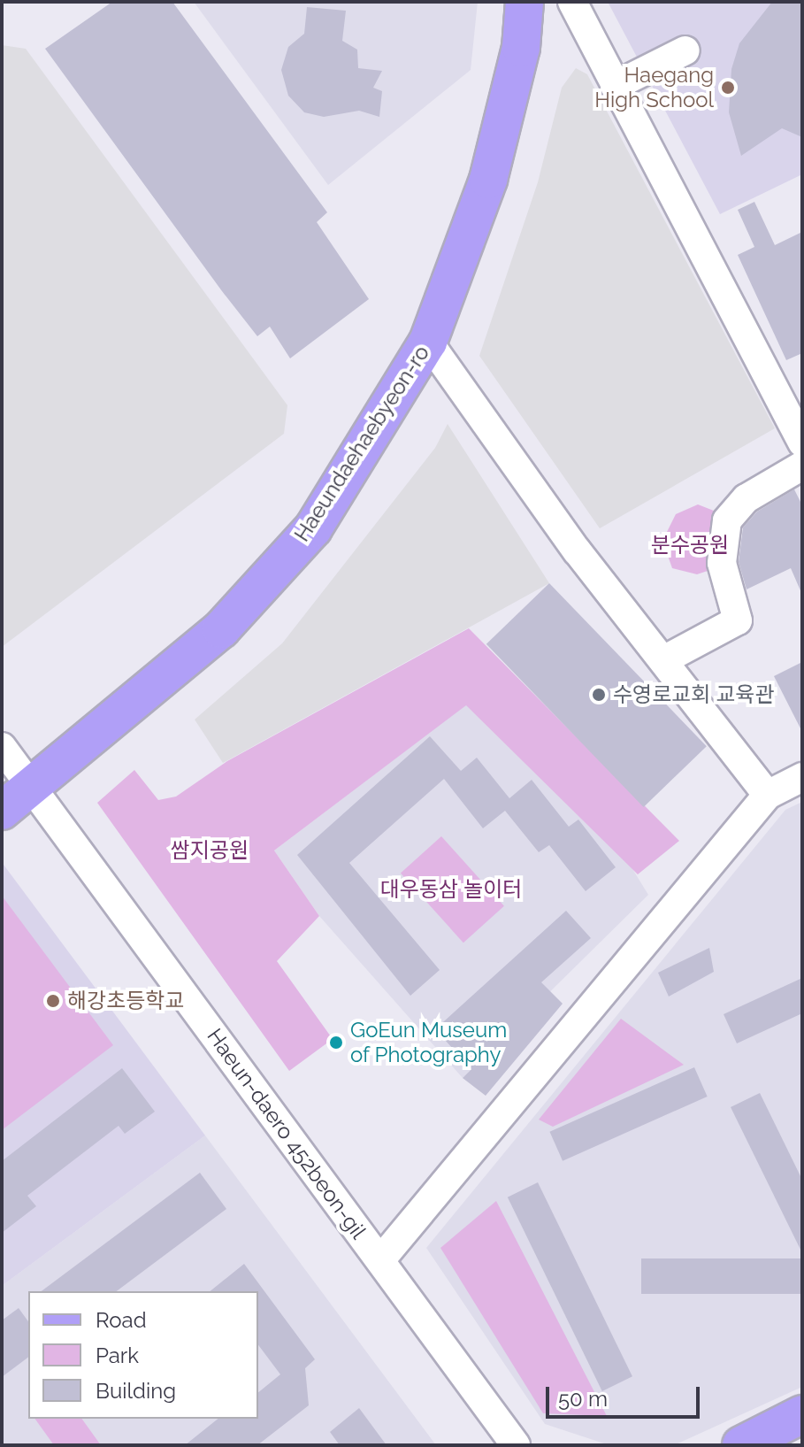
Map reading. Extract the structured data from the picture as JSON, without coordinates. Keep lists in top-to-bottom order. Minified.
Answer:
{"streets":{"main road":["Haeundaehaebyeon-ro"],"street":["Haeun-daero 452beon-gil"]},"crossings":[["Haeundaehaebyeon-ro","Haeun-daero 452beon-gil"]],"parks":["분수공원","쌈지공원","대우동삼 놀이터"],"places":["Haegang High School","수영로교회 교육관","해강초등학교","GoEun Museum of Photography"],"legend":["Road","Park","Building"],"scale_bar":"50 m"}
